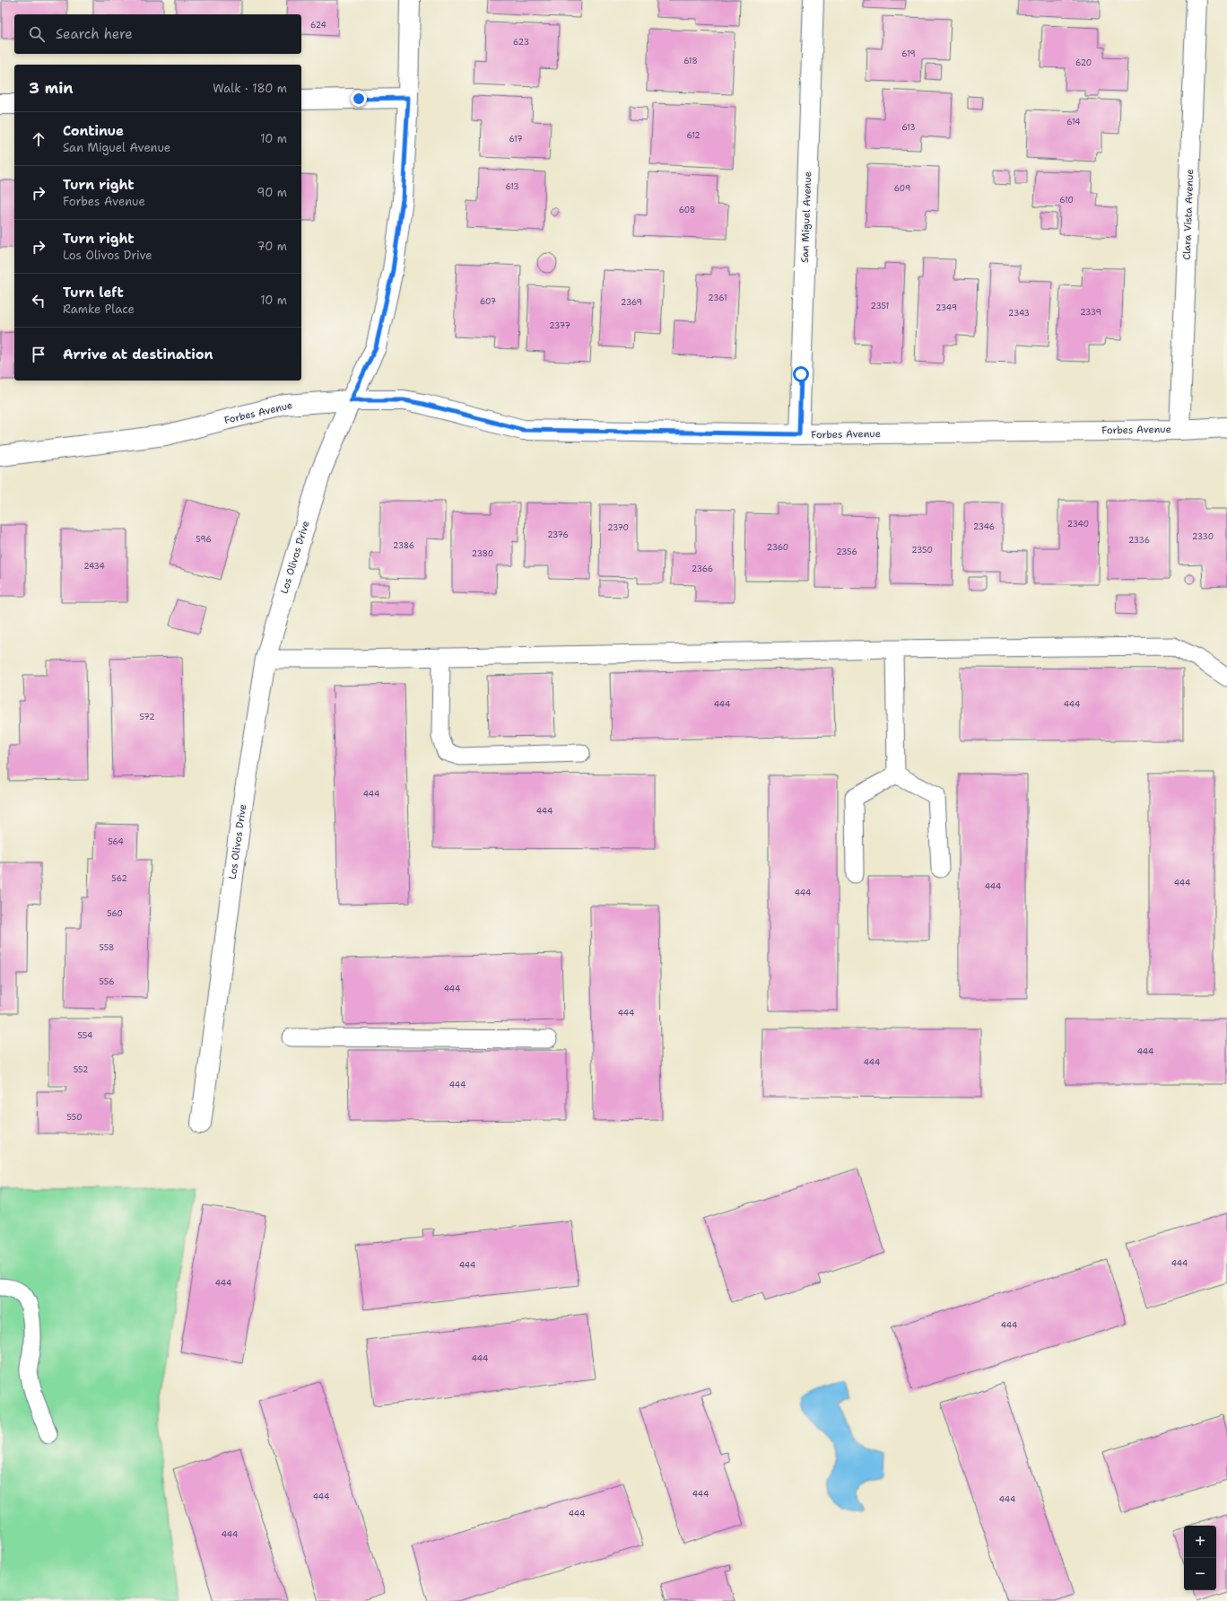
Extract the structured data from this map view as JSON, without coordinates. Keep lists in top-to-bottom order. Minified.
{"streets":{"street":["Clara Vista Avenue","San Miguel Avenue","Forbes Avenue","Los Olivos Drive"]},"crossings":[["Clara Vista Avenue","Forbes Avenue"],["San Miguel Avenue","Forbes Avenue"],["Forbes Avenue","Los Olivos Drive"]],"house_numbers":["624","623","619","618","620","614","613","612","617","613","609","610","608","2361","607","2369","2351","2349","2339","2343","2377","2340","2346","2370","2376","2330","596","2336","2386","2360","2350","2356","2380","2434","2366","444","444","572","444","444","564","562","444","444","444","560","558","556","444","444","554","444","444","552","444","550","444","444","444","444","444","444","444","444","444","444"],"page":{"search":"Search here","heading":["3 min","Walk · 180 m"],"list":[["Continue","San Miguel Avenue","10 m"],["Turn right","Forbes Avenue","90 m"],["Turn right","Los Olivos Drive","70 m"],["Turn left","Ramke Place","10 m"],"Arrive at destination"],"map_buttons":["+","−"]}}
